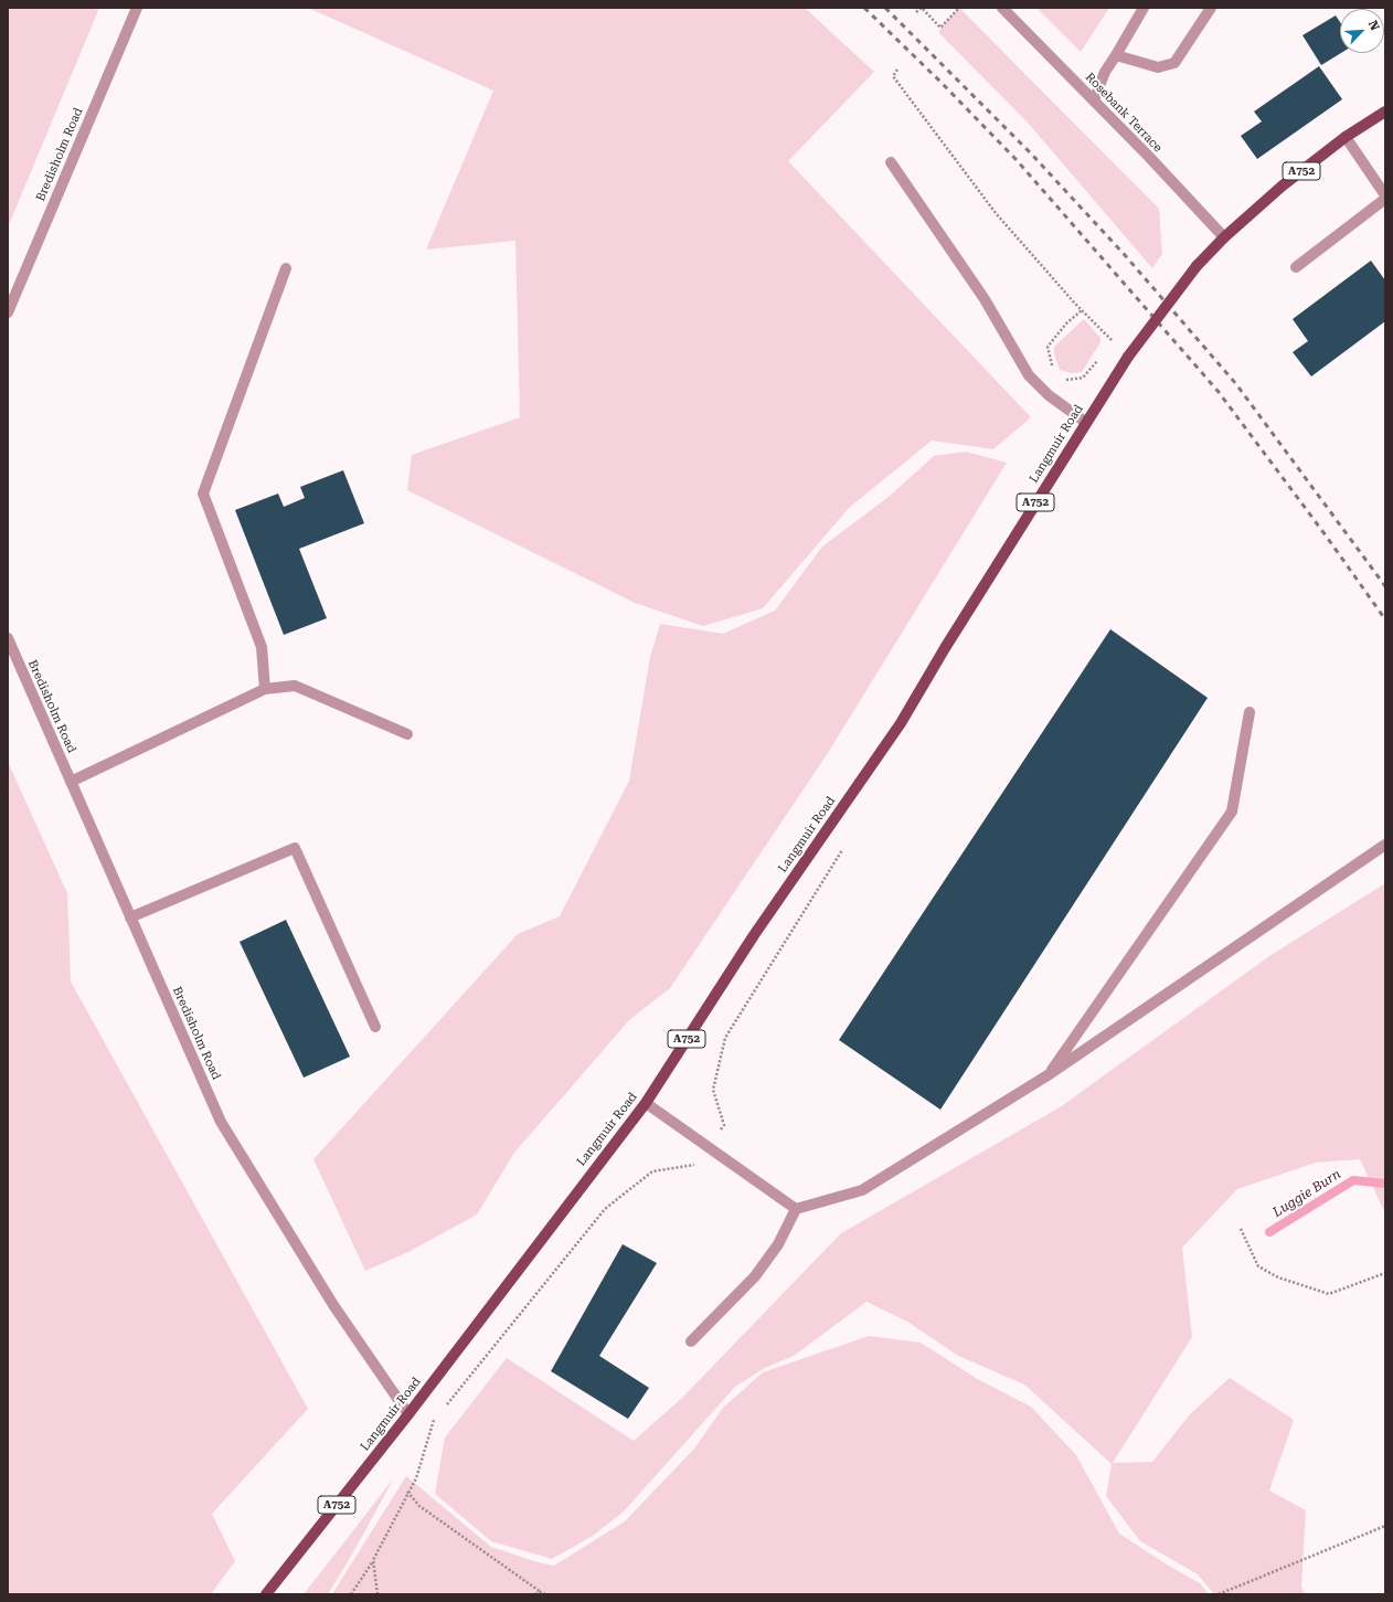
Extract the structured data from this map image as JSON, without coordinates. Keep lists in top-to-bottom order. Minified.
{"streets":{"main road":["A752","Langmuir Road"],"street":["Rosebank Terrace","Bredisholm Road"]},"crossings":[["Rosebank Terrace","Langmuir Road"],["Bredisholm Road","Langmuir Road"]],"water":["Luggie Burn"],"north":"top right"}
